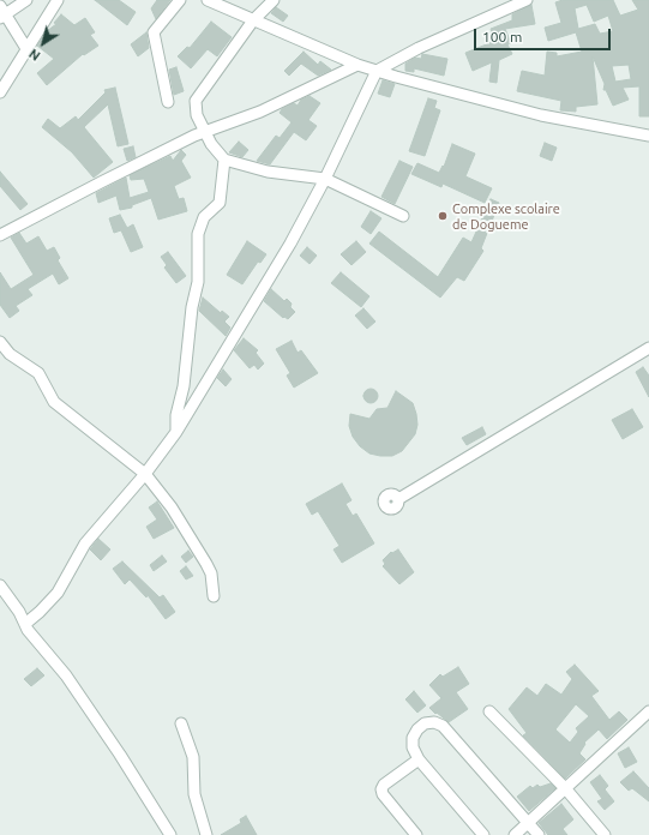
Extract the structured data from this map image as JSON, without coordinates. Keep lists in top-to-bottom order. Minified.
{"places":["Complexe scolaire de Dogueme"],"scale_bar":"100 m","north":"bottom left"}
